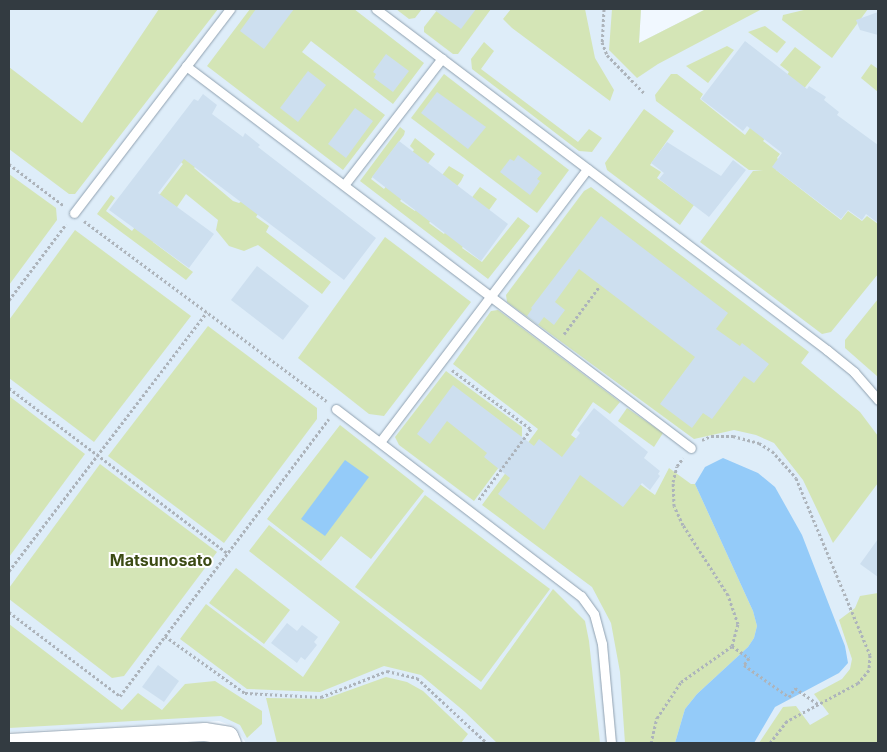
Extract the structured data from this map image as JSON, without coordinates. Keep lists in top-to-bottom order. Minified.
{"districts":["Matsunosato"]}
